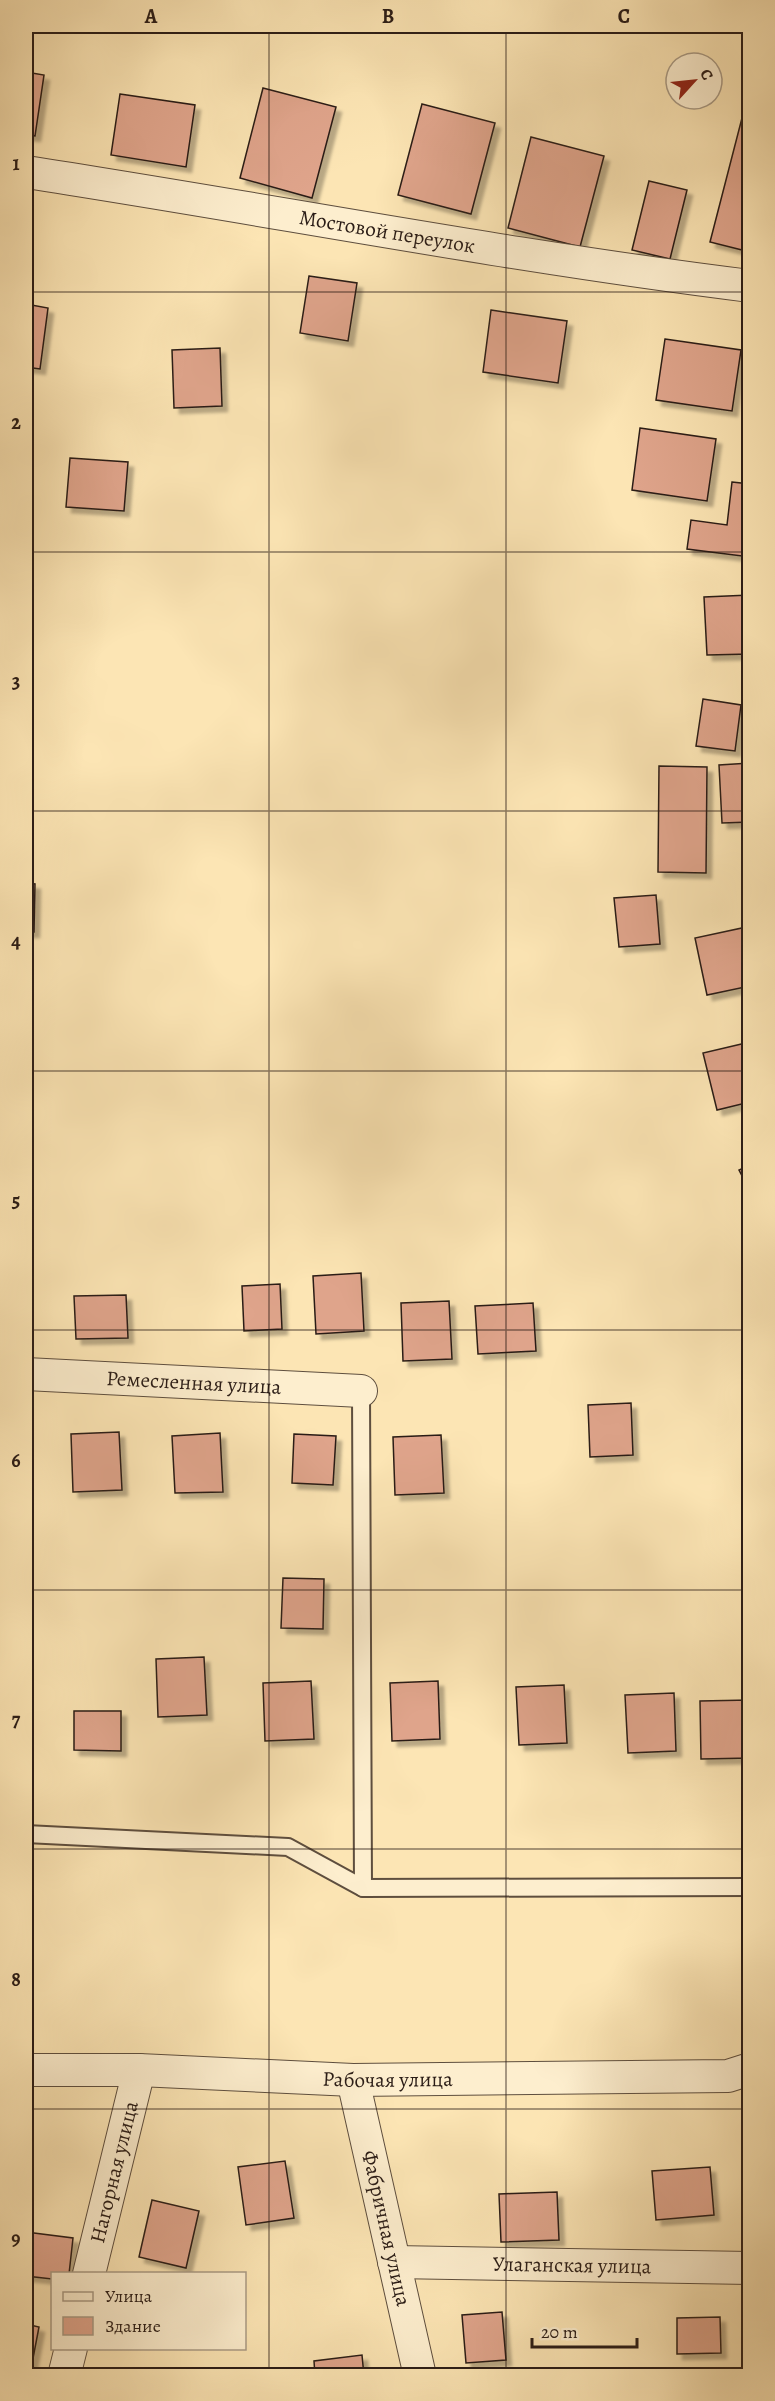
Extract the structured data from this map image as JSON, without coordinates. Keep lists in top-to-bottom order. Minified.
{"streets":{"street":["Мостовой переулок","Ремесленная улица","Рабочая улица","Нагорная улица","Фабричная улица","Улаганская улица"]},"crossings":[["Рабочая улица","Нагорная улица"],["Рабочая улица","Фабричная улица"],["Фабричная улица","Улаганская улица"]],"legend":["Улица","Здание"],"scale_bar":"20 m","north":"top right","grid":{"columns":["A","B","C"],"rows":["1","2","3","4","5","6","7","8","9"]}}
